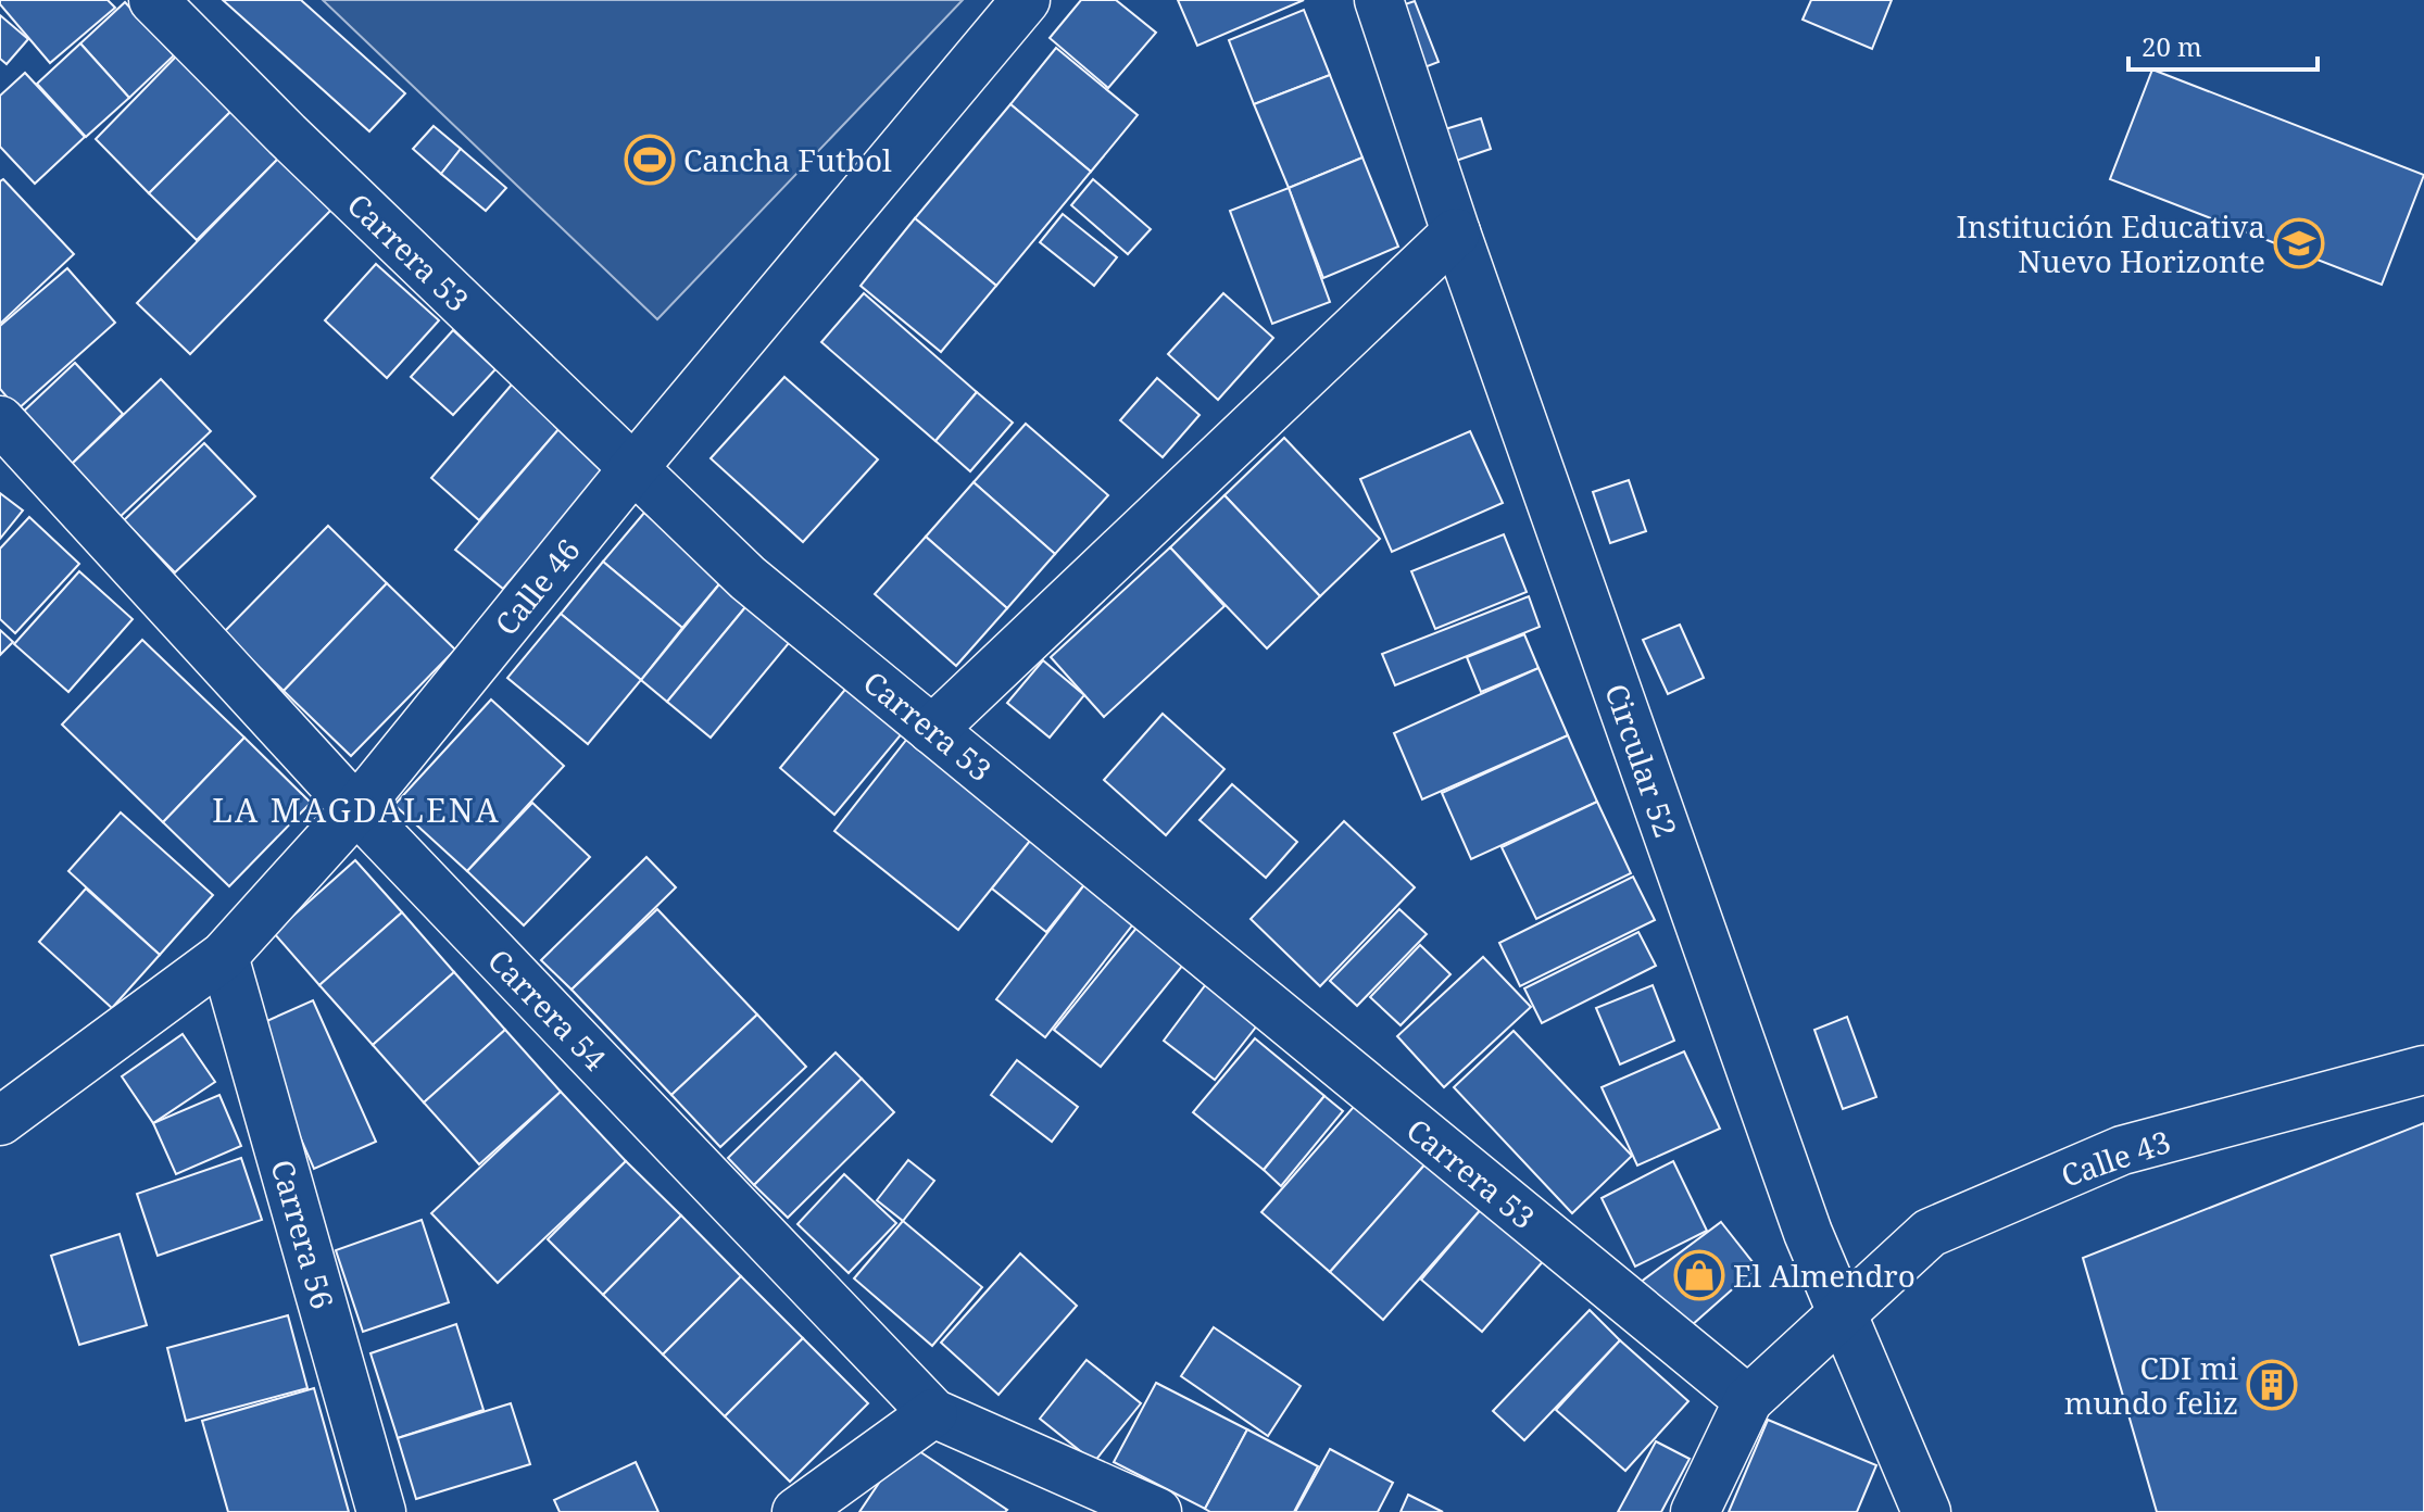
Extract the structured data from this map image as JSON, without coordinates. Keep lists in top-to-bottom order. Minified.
{"streets":{"street":["Carrera 53","Calle 46","Circular 52","Carrera 54","Calle 43","Carrera 56"]},"crossings":[["Carrera 53","Calle 46"],["Carrera 53","Calle 43"],["Calle 46","Carrera 54"],["Calle 46","Carrera 56"],["Circular 52","Calle 43"]],"districts":["LA MAGDALENA"],"places":{"sports":["Cancha Futbol"],"school or university":["Institución Educativa Nuevo Horizonte"],"shop":["El Almendro"],"building":["CDI mi mundo feliz"]},"scale_bar":"20 m"}
